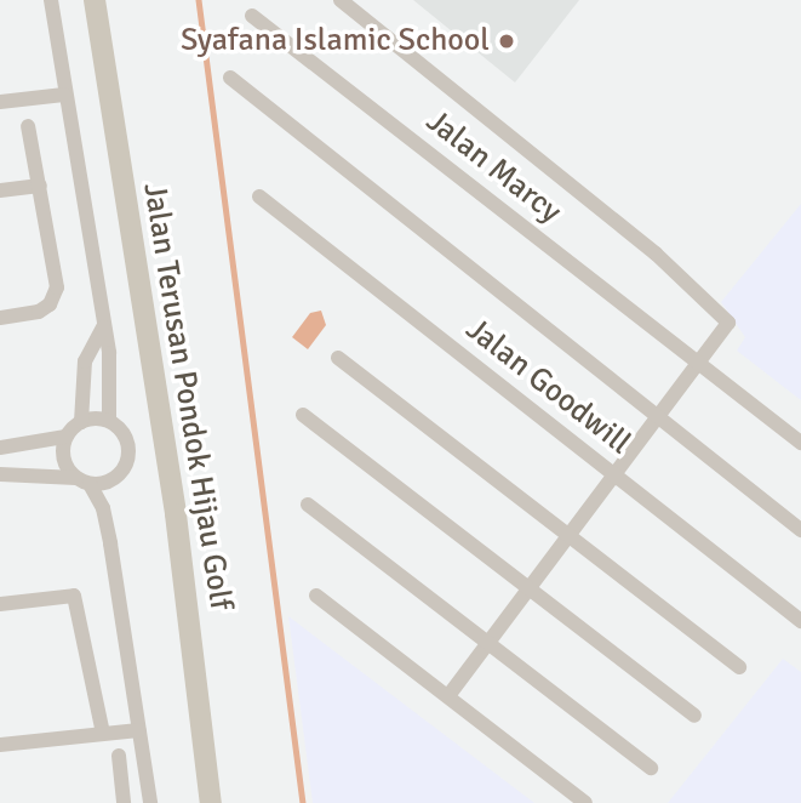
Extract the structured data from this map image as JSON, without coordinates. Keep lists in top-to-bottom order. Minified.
{"streets":{"main road":["Jalan Terusan Pondok Hijau Golf"],"street":["Jalan Marcy","Jalan Goodwill"]},"places":["Syafana Islamic School"]}
